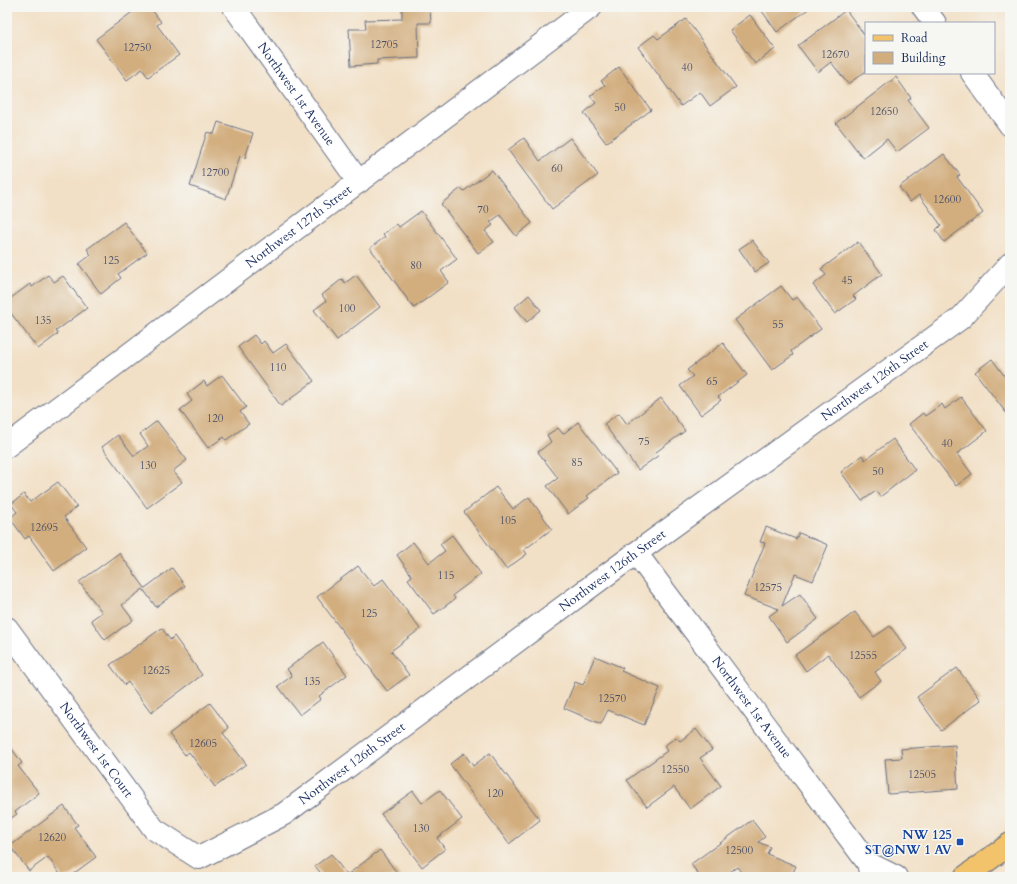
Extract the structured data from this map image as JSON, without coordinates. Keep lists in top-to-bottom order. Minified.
{"streets":{"street":["Northwest 1st Avenue","Northwest 127th Street","Northwest 126th Street","Northwest 1st Court"]},"crossings":[["Northwest 1st Avenue","Northwest 127th Street"],["Northwest 1st Avenue","Northwest 126th Street"],["Northwest 126th Street","Northwest 1st Court"]],"places":{"transit":["NW 125 ST@NW 1 AV"]},"house_numbers":["12705","12750","12670","40","50","12650","60","12700","12600","70","125","80","45","100","135","55","110","65","120","75","40","85","130","50","105","12695","115","12575","125","12555","12625","135","12570","12605","12550","12505","120","130","12620","12500"],"legend":["Road","Building"]}
